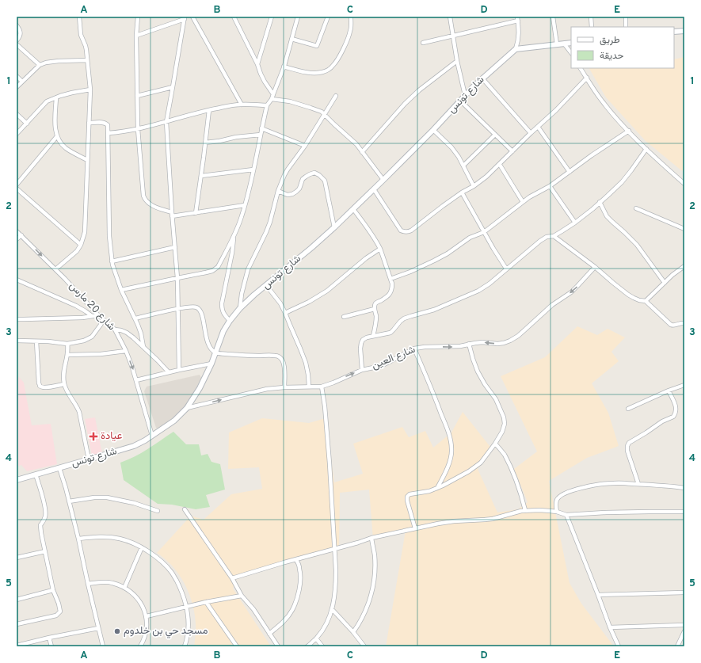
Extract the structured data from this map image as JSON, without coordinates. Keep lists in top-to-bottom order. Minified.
{"streets":{"street":["شارع تونس","شارع 20 مارس","شارع العين"]},"crossings":[["شارع تونس","شارع 20 مارس"],["شارع تونس","شارع العين"]],"places":{"health":["عيادة"],"other":["مسجد حي بن خلدوم"]},"legend":["طريق","حديقة"],"grid":{"columns":["A","B","C","D","E"],"rows":["1","2","3","4","5"]}}
